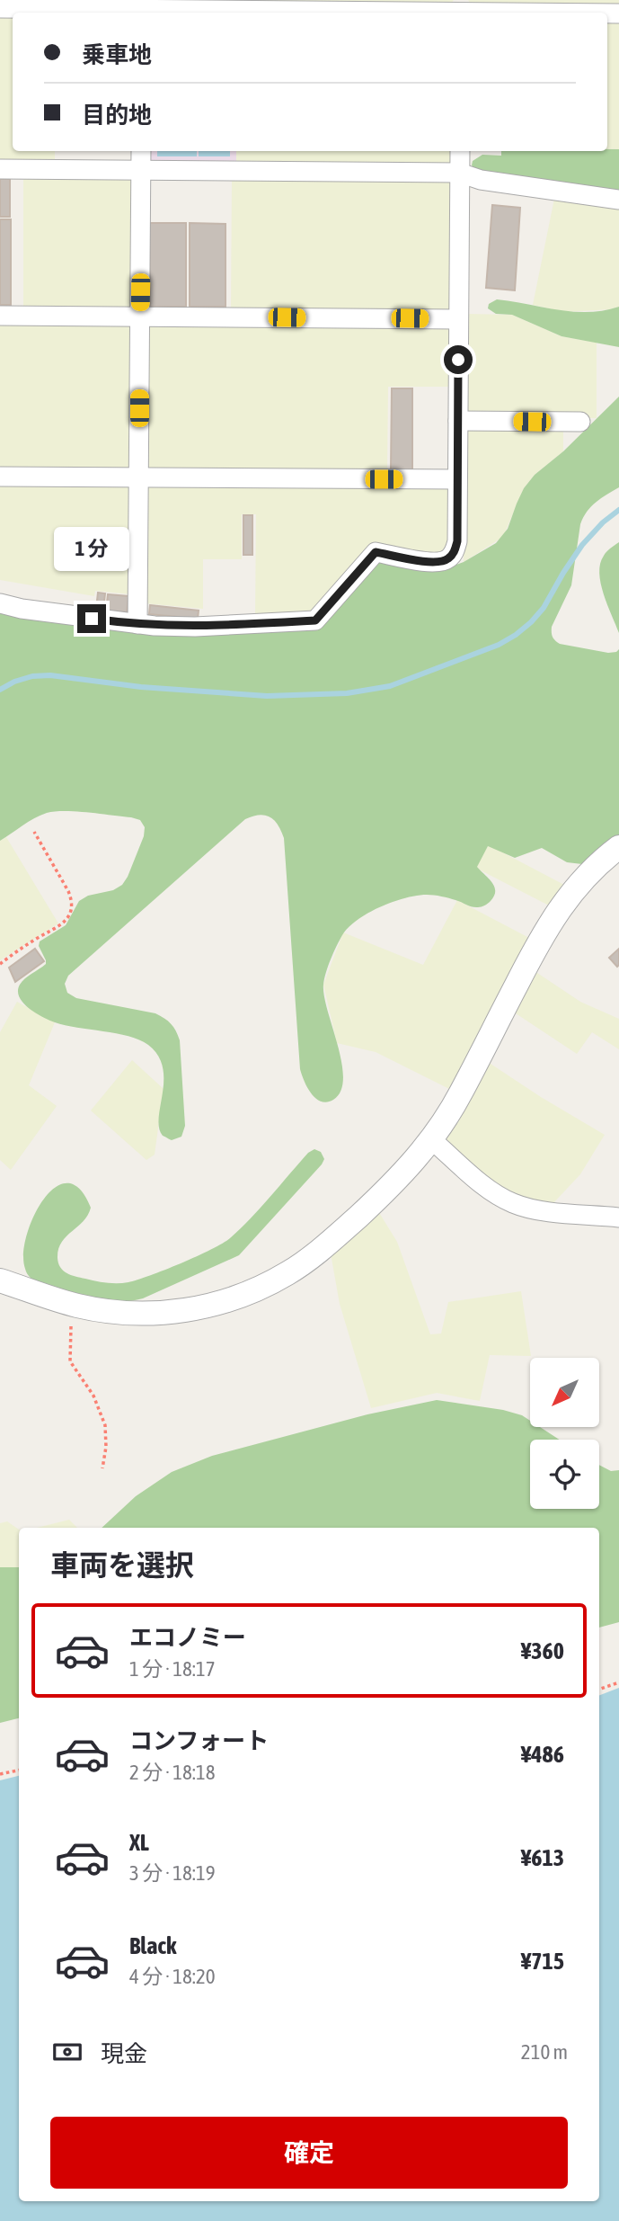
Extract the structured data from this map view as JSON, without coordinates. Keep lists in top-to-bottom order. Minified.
{"north":"bottom left","page":{"banner":["乗車地","目的地"],"bubble":"1 分","heading":"車両を選択","list":[{"name":"エコノミー","note":"1 分 · 18:17","value":"¥360"},{"name":"コンフォート","note":"2 分 · 18:18","value":"¥486"},{"name":"XL","note":"3 分 · 18:19","value":"¥613"},{"name":"Black","note":"4 分 · 18:20","value":"¥715"}],"pay":["現金","210 m"],"buttons":"確定"}}
